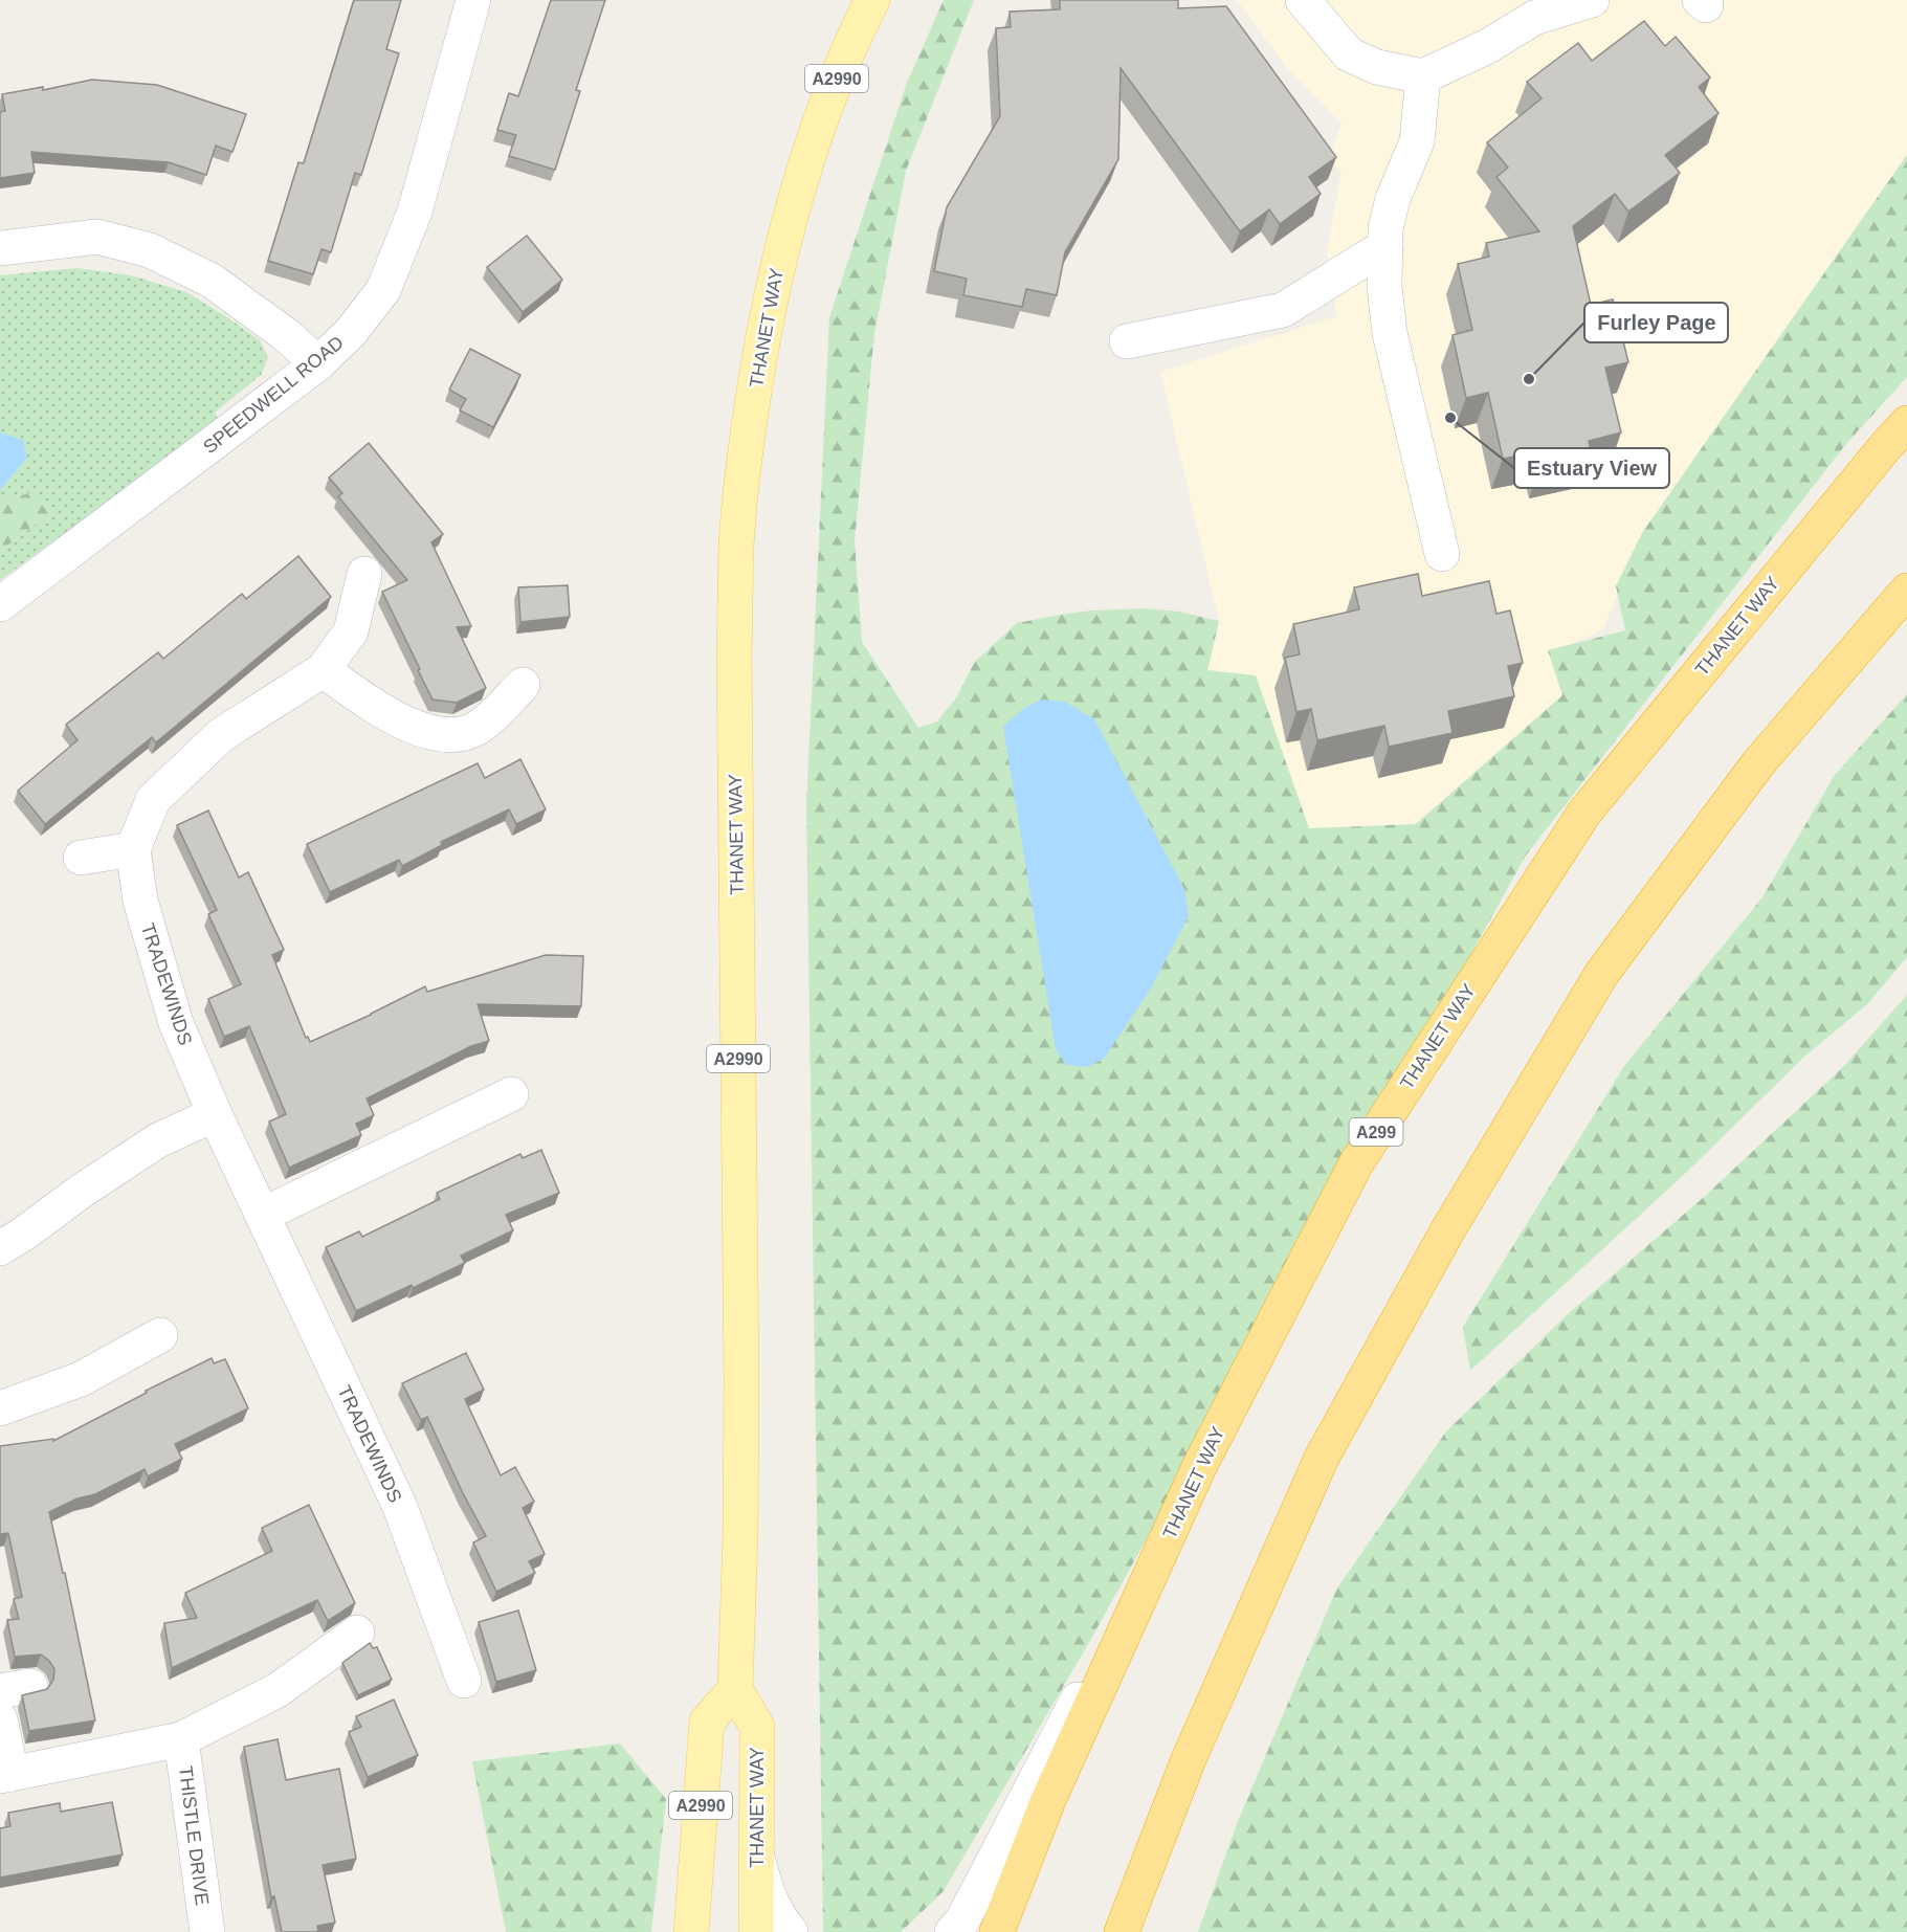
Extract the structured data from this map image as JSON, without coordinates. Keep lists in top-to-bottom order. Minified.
{"streets":{"highway":["THANET WAY","A299"],"main road":["A2990"],"street":["SPEEDWELL ROAD","TRADEWINDS","THISTLE DRIVE"]},"crossings":[["A2990","THANET WAY"]],"places":["Furley Page","Estuary View"]}
